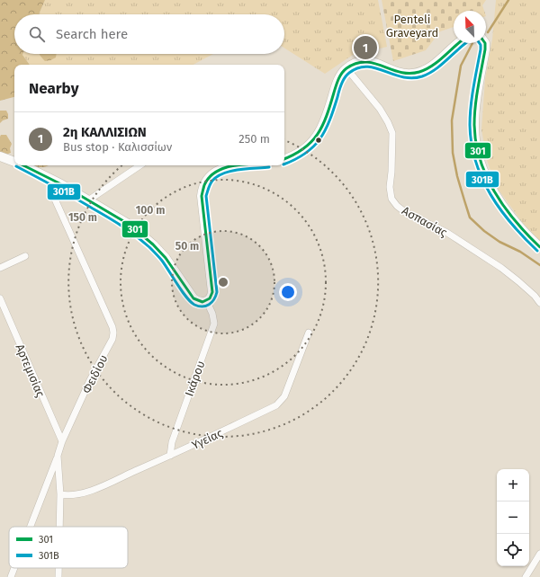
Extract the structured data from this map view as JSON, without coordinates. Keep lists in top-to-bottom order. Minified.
{"streets":{"street":["Ασπασίας","Αρτεμισίας","Φειδίου","Ικάρου","Υγείας"]},"crossings":[["Αρτεμισίας","Φειδίου"],["Φειδίου","Υγείας"],["Ικάρου","Υγείας"]],"parks":["Penteli Graveyard"],"lines":["transit line 301","transit line 301B"],"legend":["301","301B"],"north":"top left","page":{"search":"Search here","pins":"1","heading":"Nearby","list":[{"mark":"1","name":"2η ΚΑΛΛΙΣΙΩΝ","note":"Bus stop · Καλισσίων","value":"250 m"}],"map_buttons":["+","−"]},"rings":["100 m","150 m","50 m"]}
